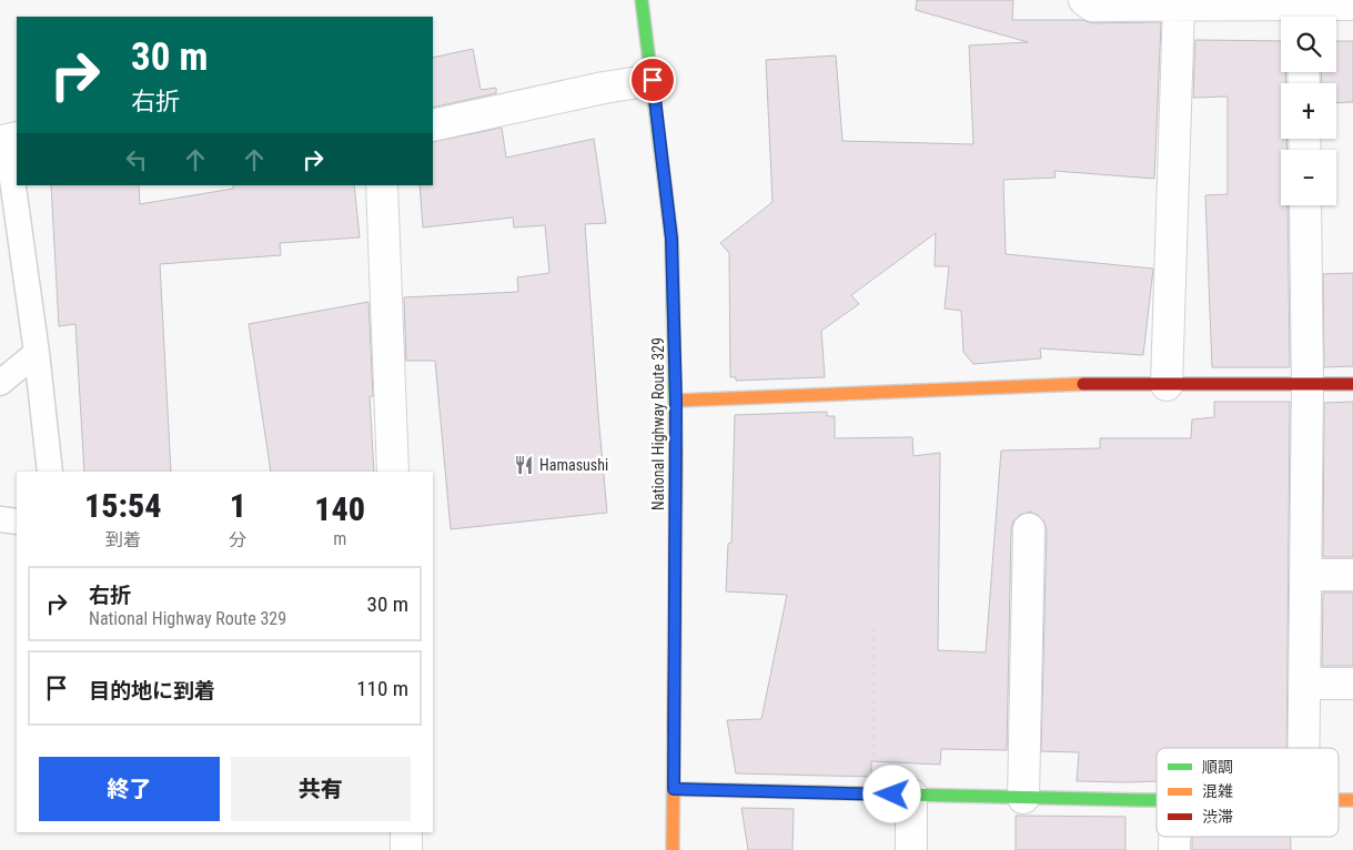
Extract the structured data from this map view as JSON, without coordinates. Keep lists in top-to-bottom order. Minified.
{"streets":{"main road":["National Highway Route 329"]},"places":{"restaurant":["Hamasushi"]},"legend":["順調","混雑","渋滞"],"page":{"map_buttons":["+","−"],"turn":["30 m","右折"],"eta":["15:54","到着","1","分","140","m"],"list":[{"name":"右折","note":"National Highway Route 329","value":"30 m"},{"name":"目的地に到着","value":"110 m"}],"buttons":["終了","共有"]}}
